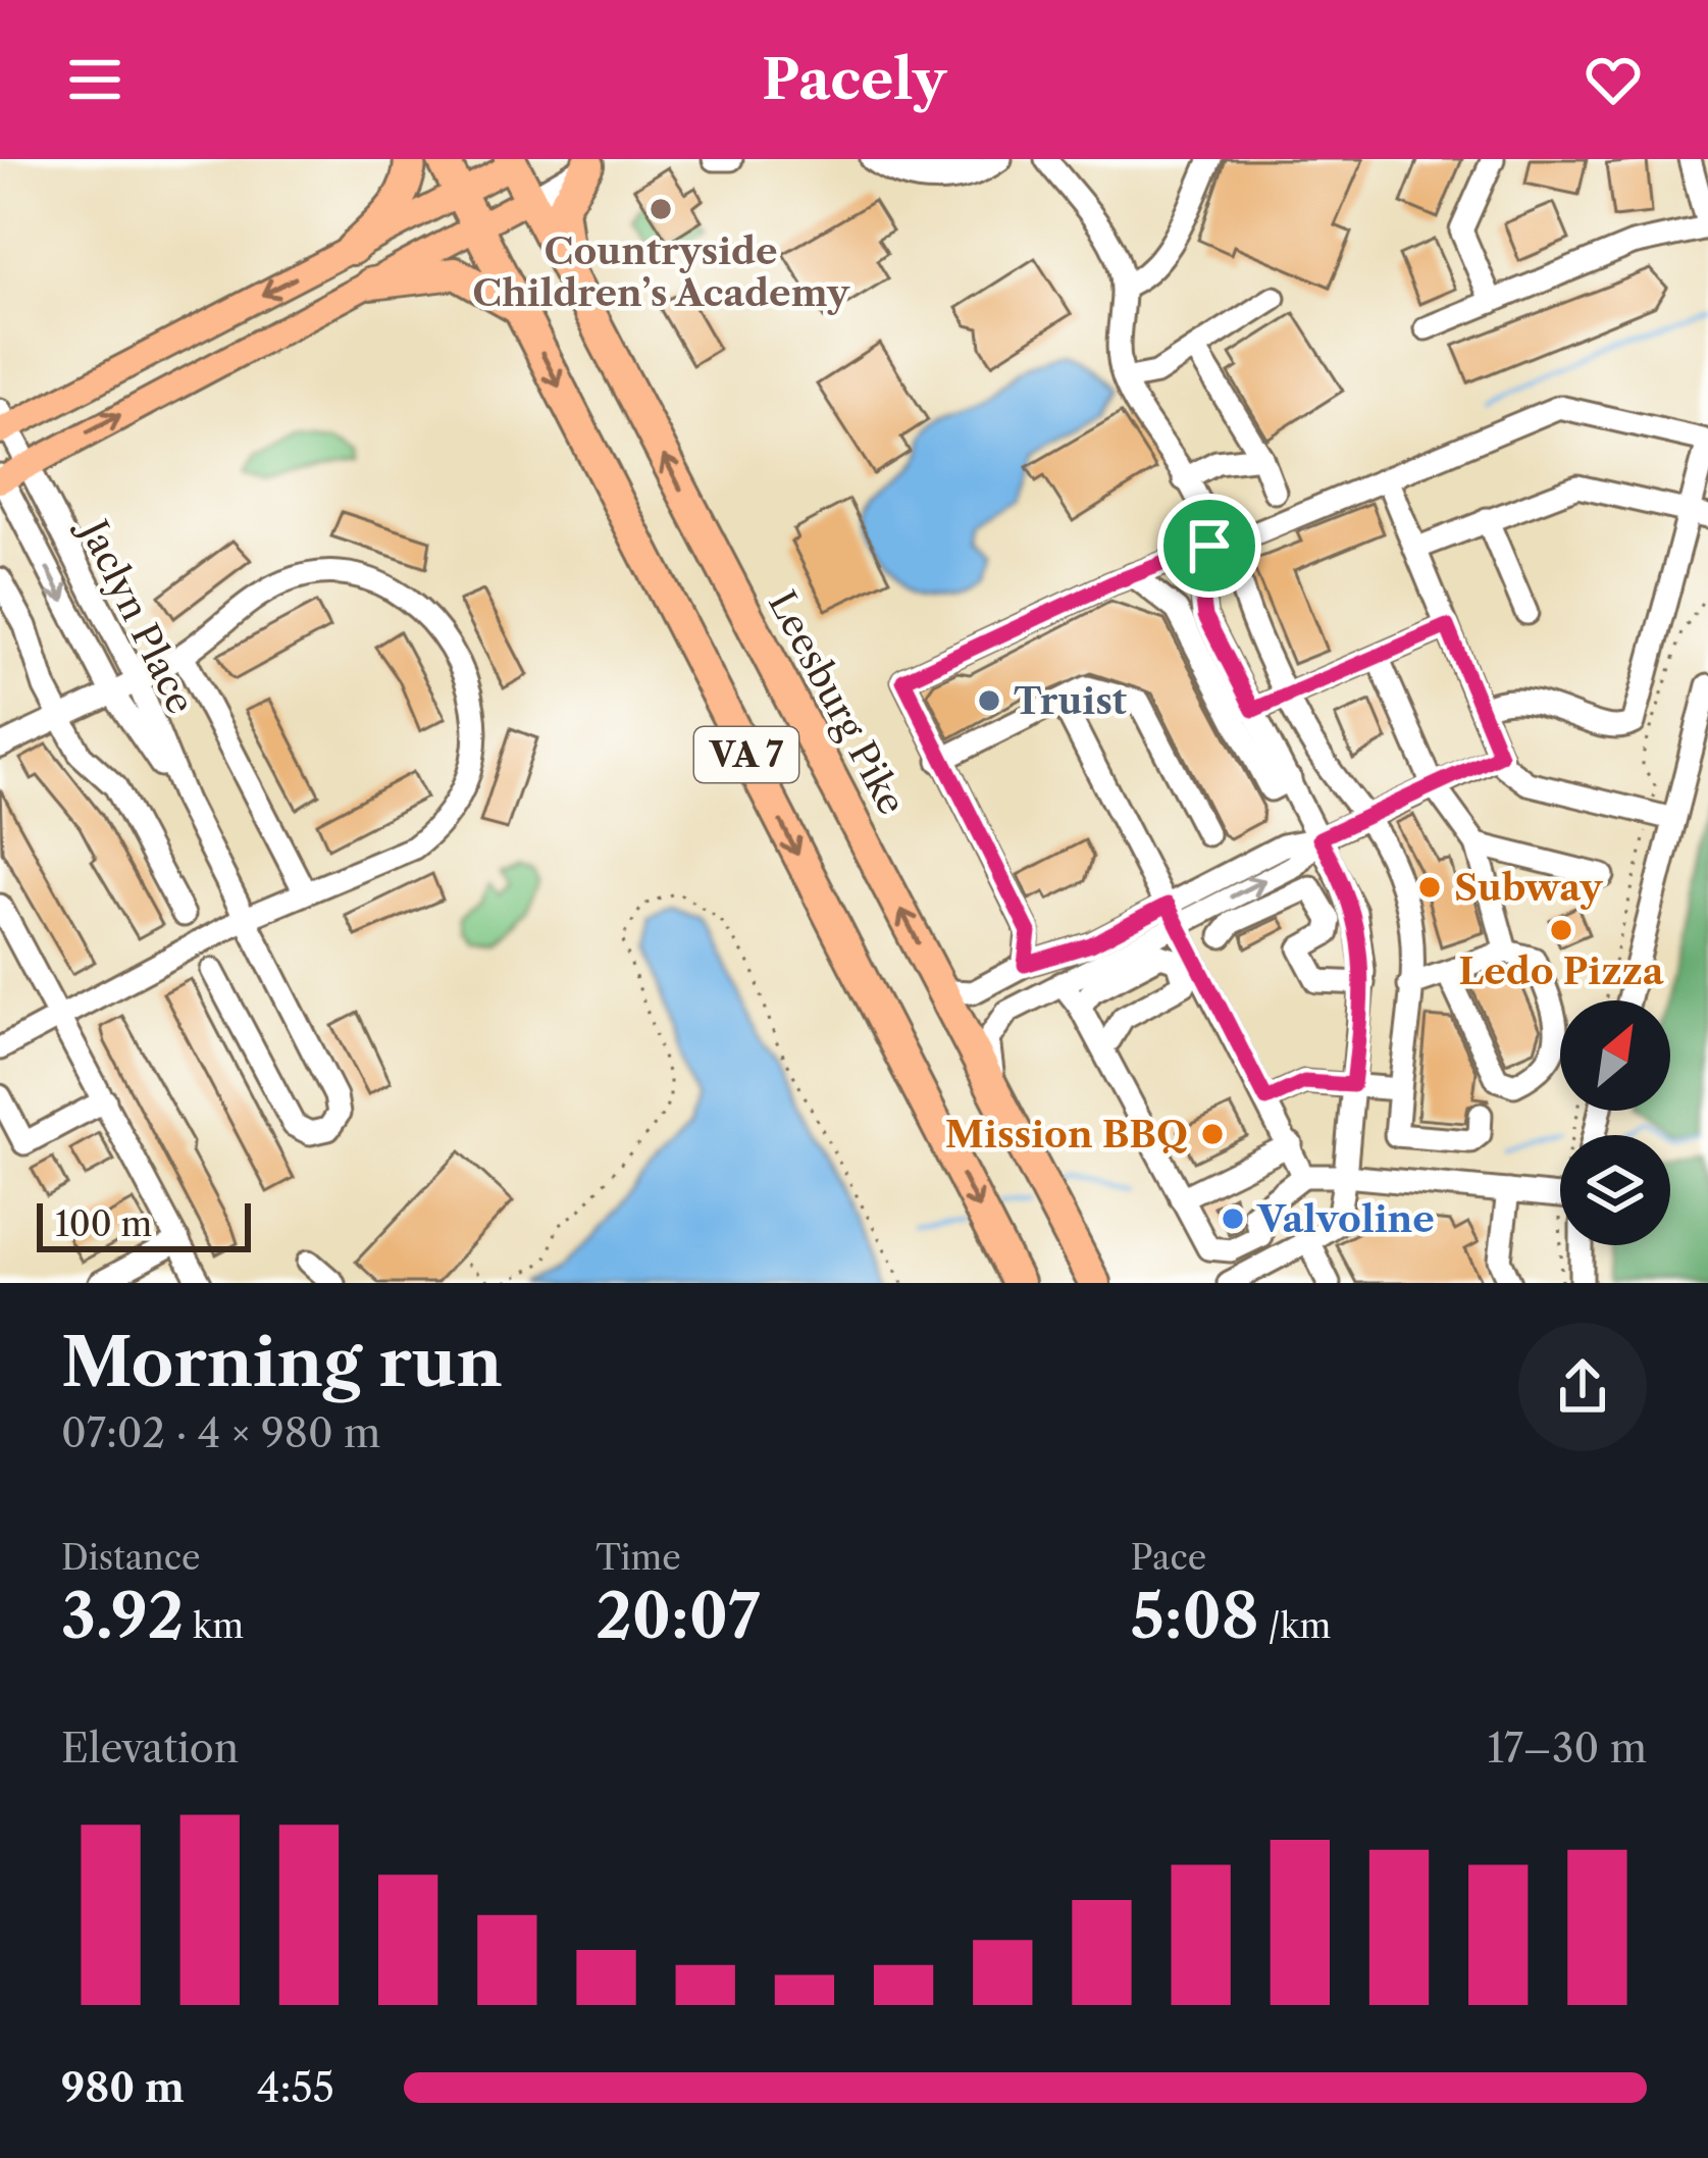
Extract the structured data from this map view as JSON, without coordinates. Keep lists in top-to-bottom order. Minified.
{"streets":{"highway":["Leesburg Pike","VA 7"],"street":["Jaclyn Place"]},"places":["Countryside Children’s Academy","Truist","Subway","Ledo Pizza","Mission BBQ","Valvoline"],"scale_bar":"100 m","north":"top right","page":{"header":"Pacely","scale":"100 m","heading":["Morning run","07:02 · 4 × 980 m"],"stats":[["Distance","3.92 km"],["Time","20:07"],["Pace","5:08 /km"]],"chart":["Elevation","17–30 m"],"list":[{"name":"980 m","note":"4:55"}]}}
